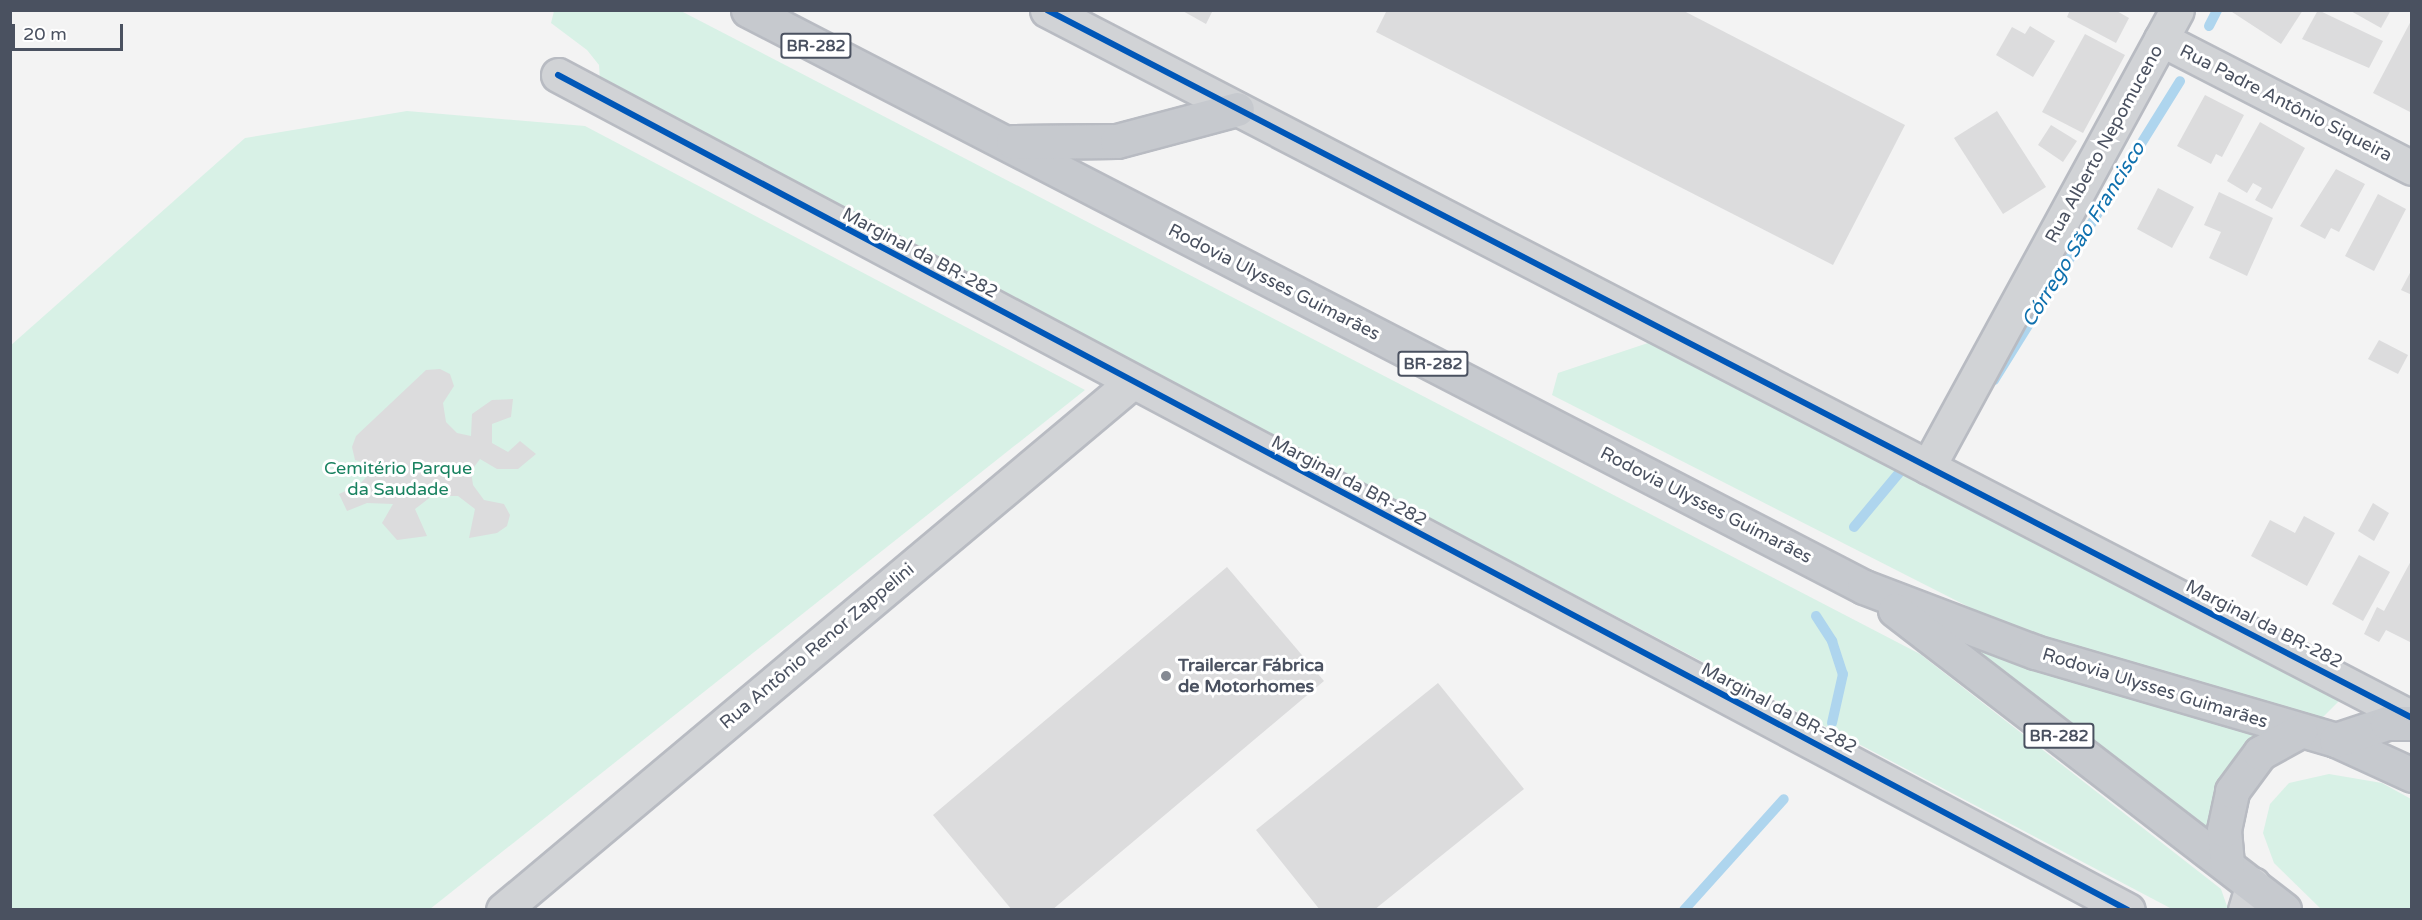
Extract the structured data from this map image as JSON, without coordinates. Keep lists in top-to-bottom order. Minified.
{"streets":{"highway":["BR-282","Rodovia Ulysses Guimarães"],"street":["Rua Padre Antônio Siqueira","Rua Alberto Nepomuceno","Marginal da BR-282","Rua Antônio Renor Zappelini"]},"crossings":[["Rua Padre Antônio Siqueira","Rua Alberto Nepomuceno"],["Rua Alberto Nepomuceno","Marginal da BR-282"],["Marginal da BR-282","Rua Antônio Renor Zappelini"]],"water":["Córrego São Francisco"],"parks":["Cemitério Parque da Saudade"],"places":["Trailercar Fábrica de Motorhomes"],"scale_bar":"20 m"}
